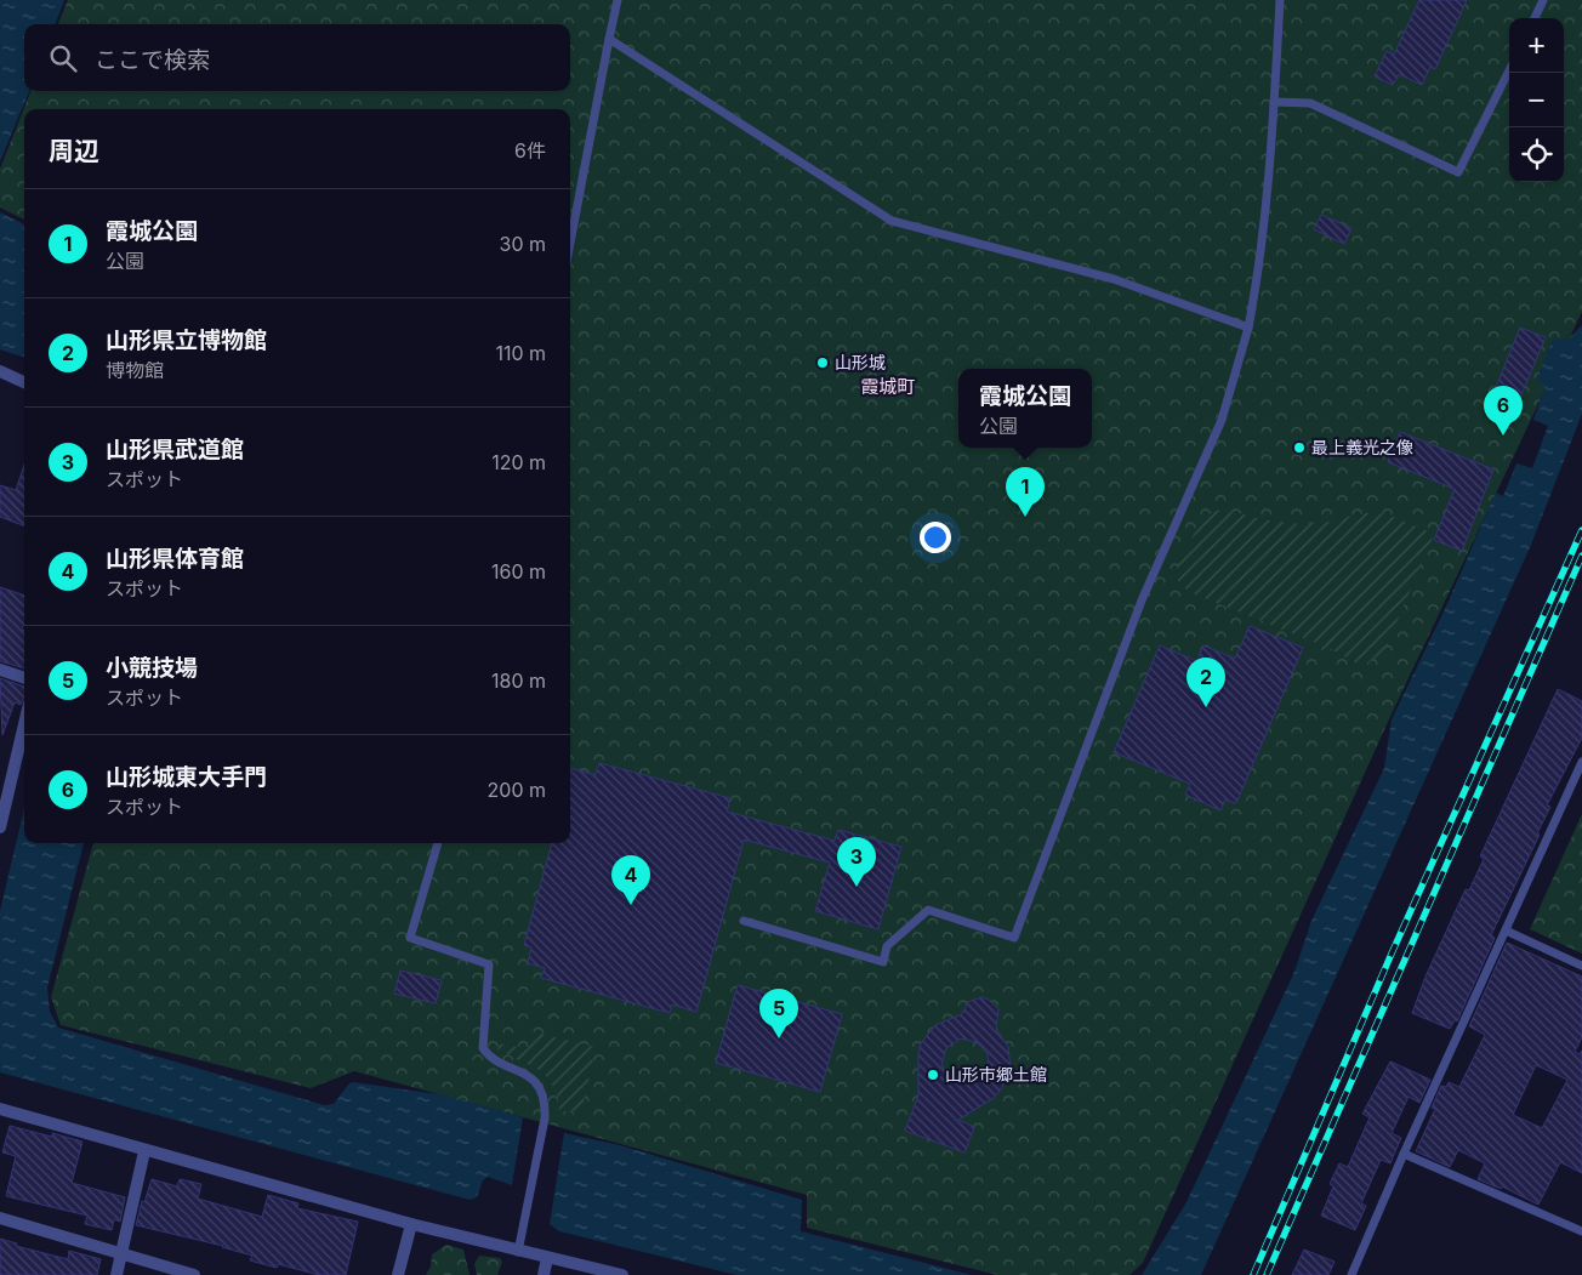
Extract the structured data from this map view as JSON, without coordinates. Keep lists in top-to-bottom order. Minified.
{"districts":["霞城町"],"places":["山形城","最上義光之像","山形市郷土館"],"page":{"map_buttons":["+","−"],"search":"ここで検索","heading":["周辺","6件"],"list":[{"mark":"1","name":"霞城公園","note":"公園","value":"30 m"},{"mark":"2","name":"山形県立博物館","note":"博物館","value":"110 m"},{"mark":"3","name":"山形県武道館","note":"スポット","value":"120 m"},{"mark":"4","name":"山形県体育館","note":"スポット","value":"160 m"},{"mark":"5","name":"小競技場","note":"スポット","value":"180 m"},{"mark":"6","name":"山形城東大手門","note":"スポット","value":"200 m"}],"popup":["霞城公園","公園"],"pins":["6","1","2","3","4","5"]}}
